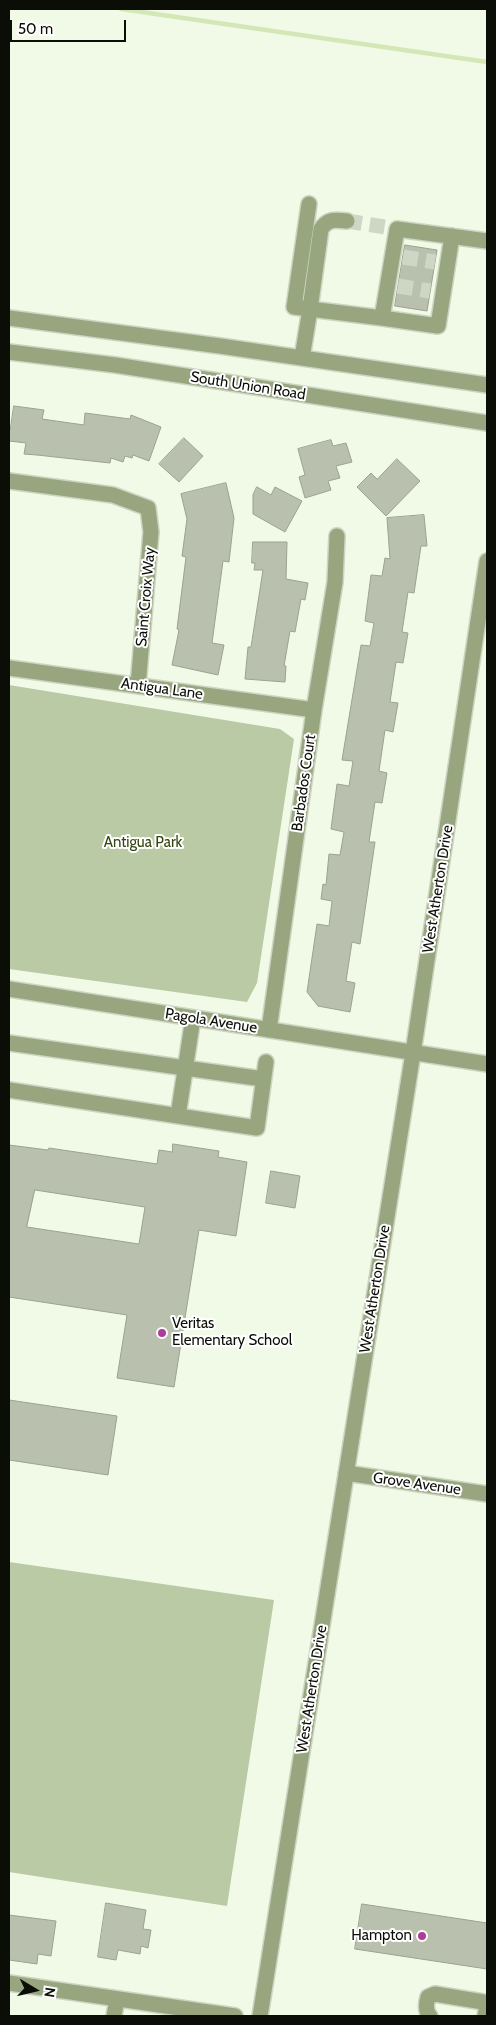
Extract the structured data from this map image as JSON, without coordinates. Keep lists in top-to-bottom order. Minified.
{"streets":{"street":["South Union Road","Saint Croix Way","Antigua Lane","Barbados Court","West Atherton Drive","Pagola Avenue","Grove Avenue"]},"crossings":[["Saint Croix Way","Antigua Lane"],["Antigua Lane","Barbados Court"],["Barbados Court","Pagola Avenue"],["West Atherton Drive","Pagola Avenue"],["West Atherton Drive","Grove Avenue"]],"parks":["Antigua Park"],"places":["Veritas Elementary School","Hampton"],"scale_bar":"50 m","north":"right"}
